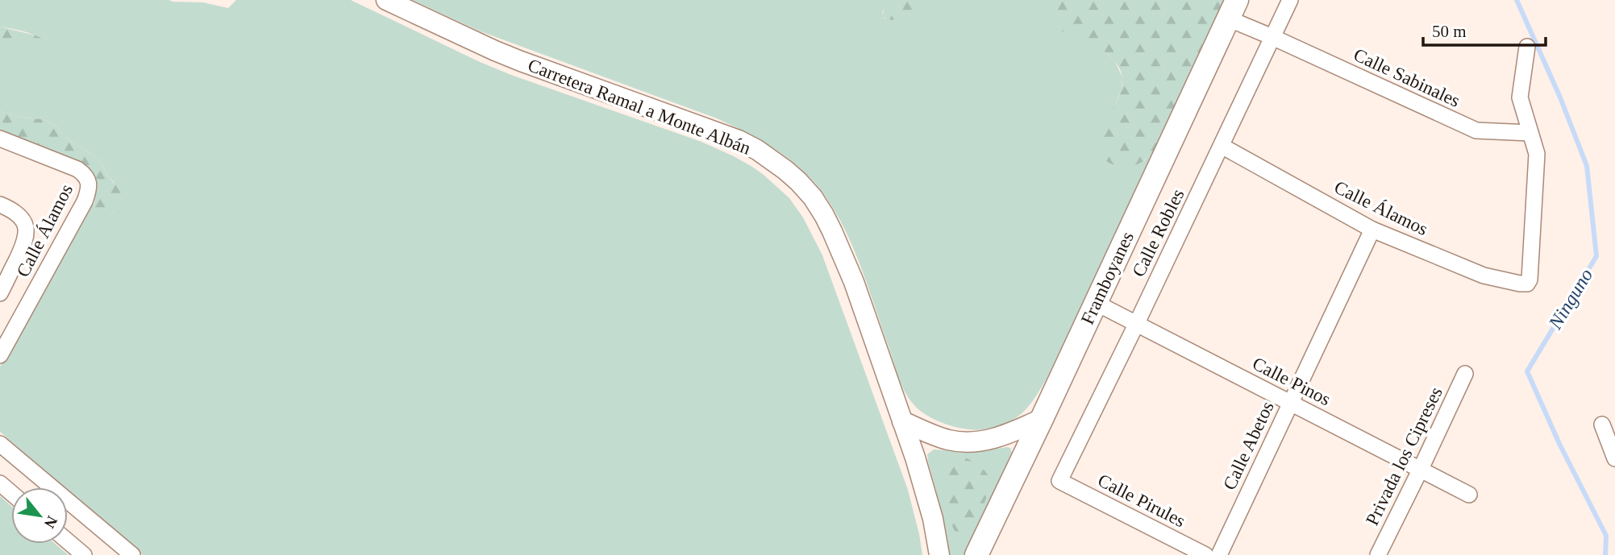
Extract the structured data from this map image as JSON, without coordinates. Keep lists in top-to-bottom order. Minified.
{"streets":{"main road":["Framboyanes"],"street":["Calle Sabinales","Carretera Ramal a Monte Albán","Calle Álamos","Calle Robles","Calle Pinos","Calle Abetos","Privada los Cipreses","Calle Pirules"]},"crossings":[["Calle Sabinales","Calle Álamos"],["Calle Sabinales","Calle Robles"],["Calle Sabinales","Framboyanes"],["Calle Álamos","Calle Robles"],["Calle Álamos","Calle Abetos"],["Calle Robles","Calle Pinos"],["Calle Robles","Calle Pirules"],["Framboyanes","Calle Pinos"],["Calle Pinos","Calle Abetos"],["Calle Pinos","Privada los Cipreses"]],"water":["Ninguno"],"scale_bar":"50 m","north":"bottom right"}
